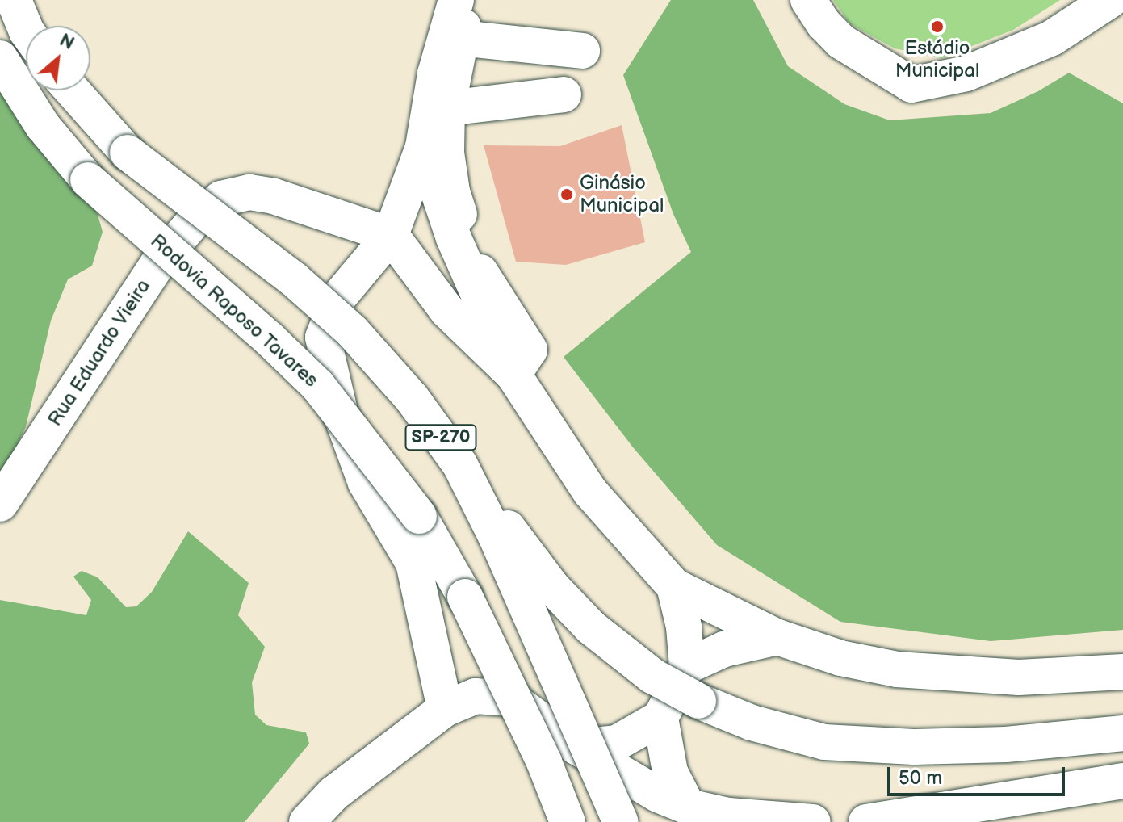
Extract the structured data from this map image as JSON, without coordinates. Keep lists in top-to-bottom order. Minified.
{"streets":{"main road":["Rodovia Raposo Tavares","Rua Eduardo Vieira","SP-270"]},"places":["Estádio Municipal","Ginásio Municipal"],"scale_bar":"50 m","north":"top right"}
